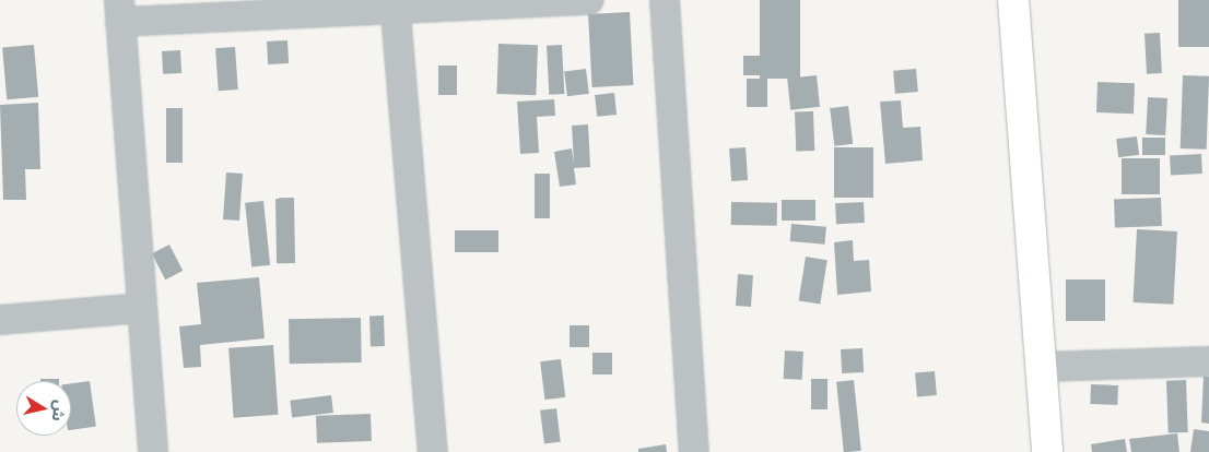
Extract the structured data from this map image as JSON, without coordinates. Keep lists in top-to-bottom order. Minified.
{"north":"right"}
